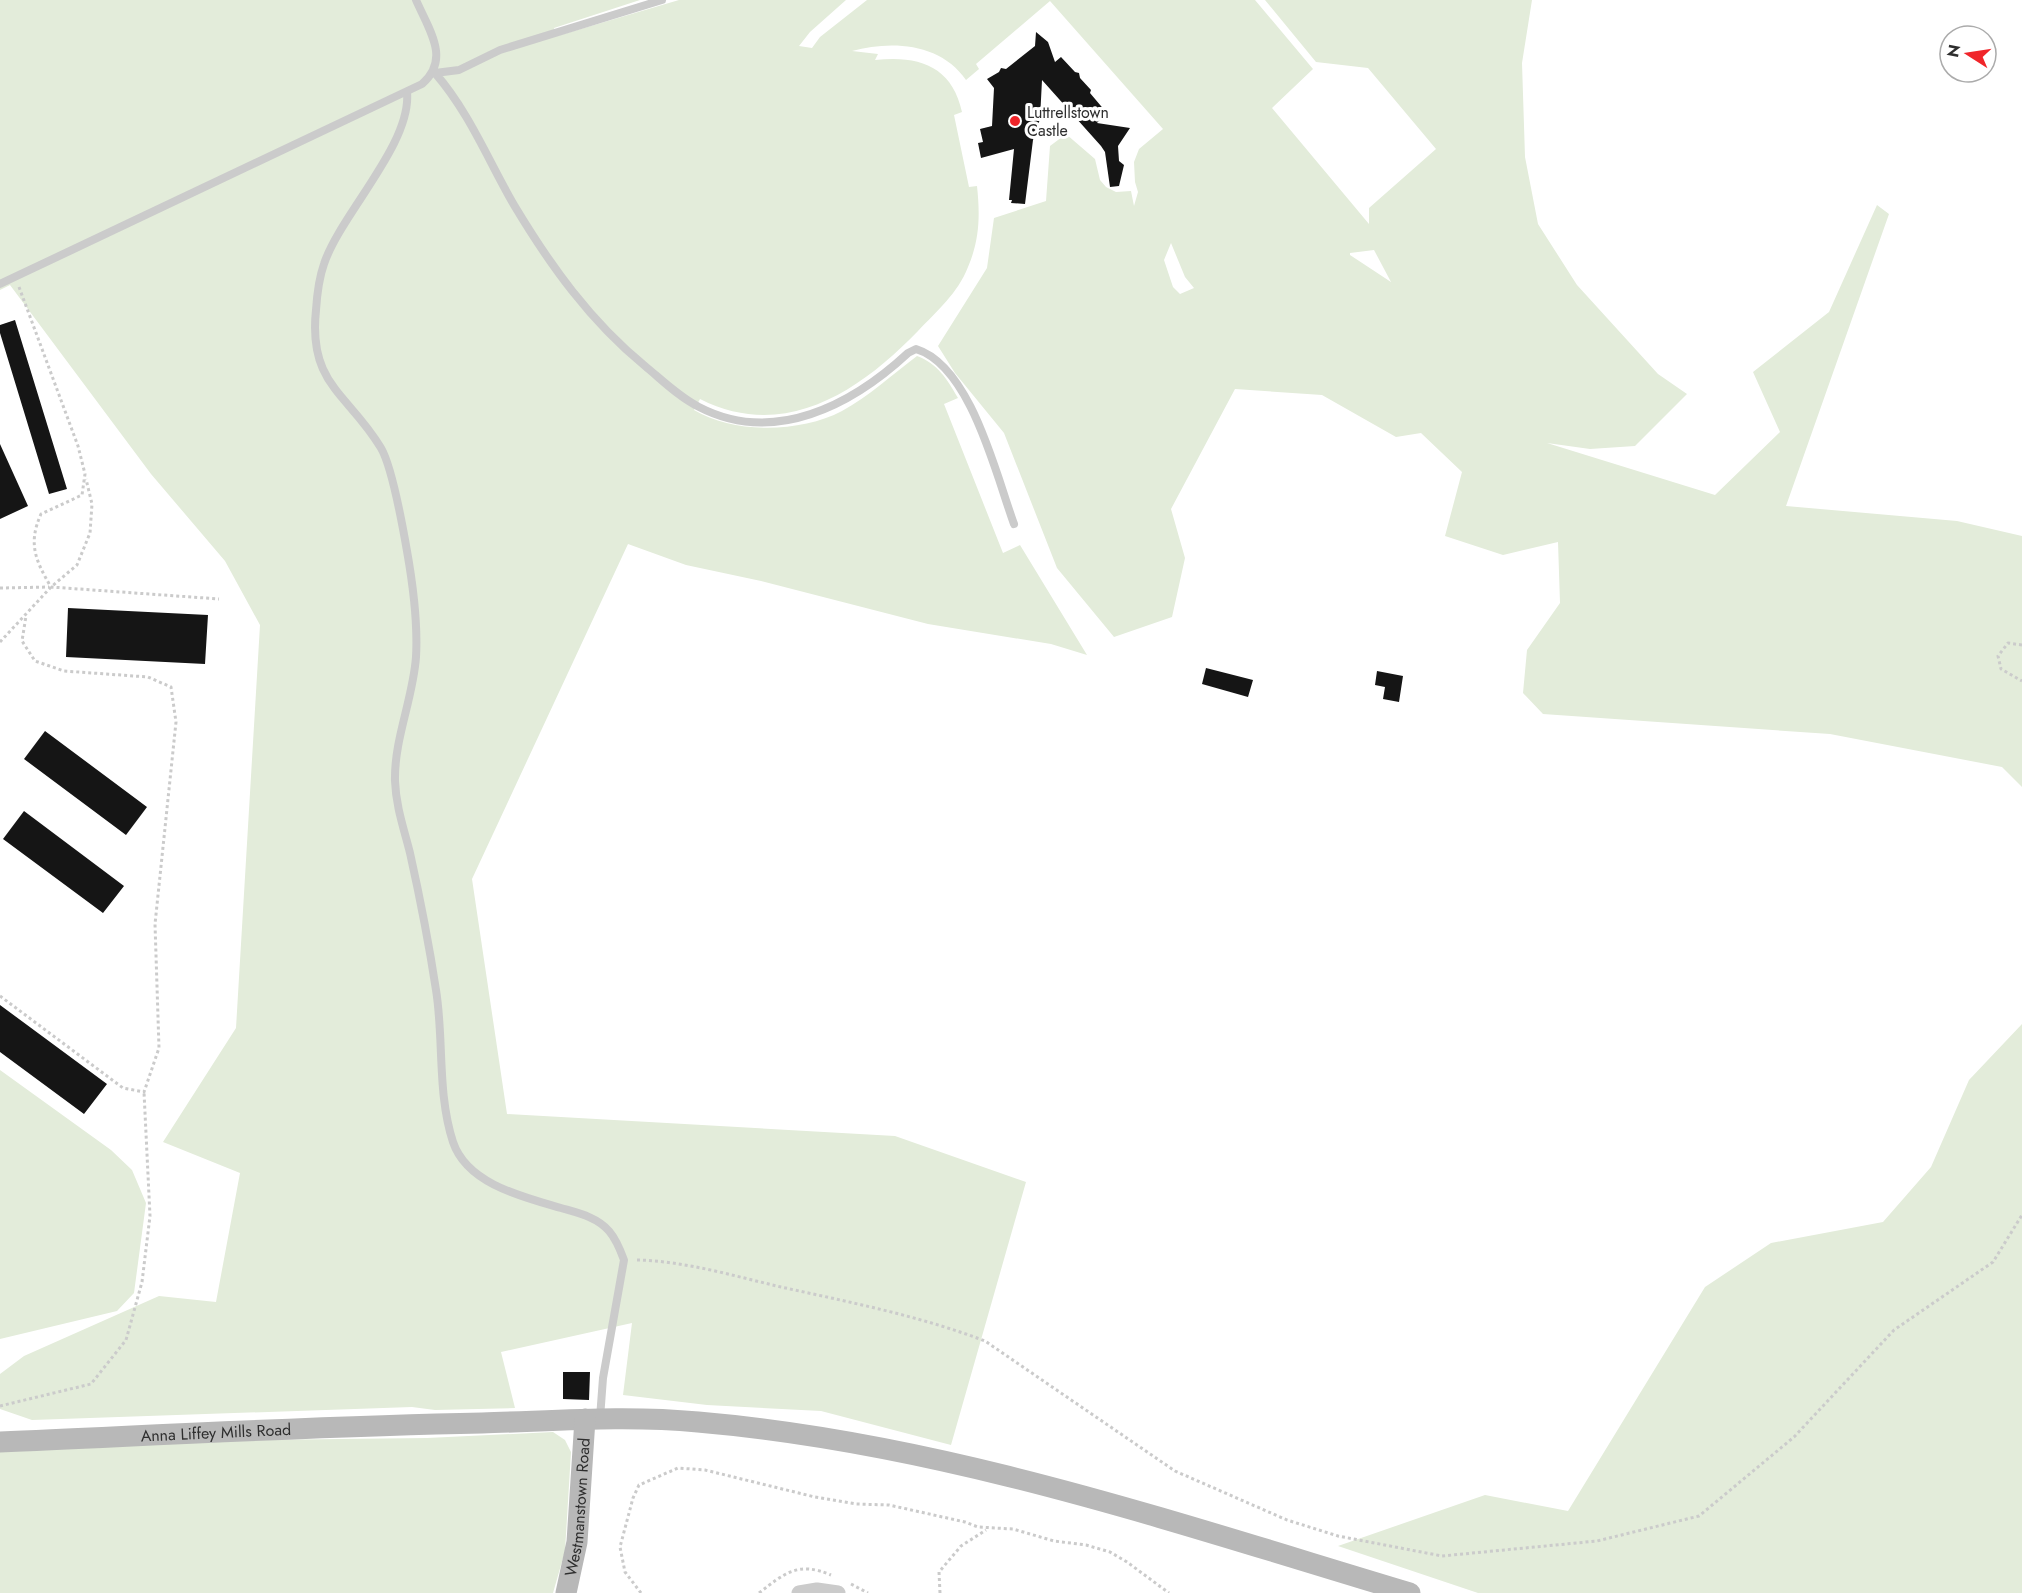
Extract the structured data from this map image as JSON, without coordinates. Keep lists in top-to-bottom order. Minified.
{"streets":{"main road":["Anna Liffey Mills Road","Westmanstown Road"]},"crossings":[["Anna Liffey Mills Road","Westmanstown Road"]],"places":["Luttrellstown Castle"],"north":"left"}
